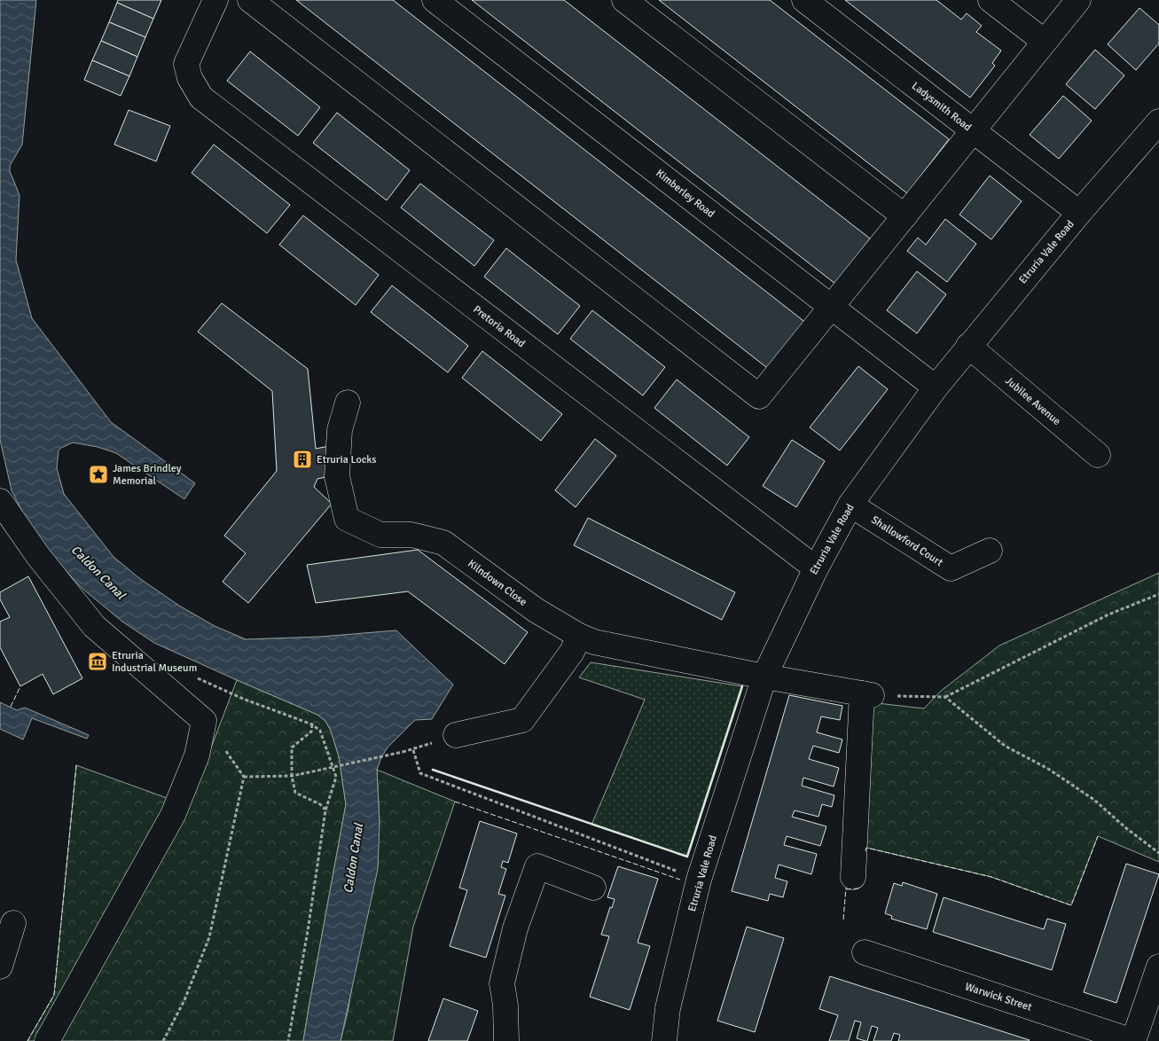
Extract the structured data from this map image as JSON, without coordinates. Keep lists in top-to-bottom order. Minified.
{"streets":{"street":["Ladysmith Road","Kimberley Road","Etruria Vale Road","Pretoria Road","Jubilee Avenue","Shallowford Court","Kilndown Close","Warwick Street"]},"crossings":[["Ladysmith Road","Etruria Vale Road"],["Kimberley Road","Etruria Vale Road"],["Etruria Vale Road","Pretoria Road"],["Etruria Vale Road","Jubilee Avenue"],["Etruria Vale Road","Shallowford Court"],["Etruria Vale Road","Kilndown Close"]],"water":["Caldon Canal"],"places":{"building":["Etruria Locks"],"place":["James Brindley Memorial"],"museum":["Etruria Industrial Museum"]}}
